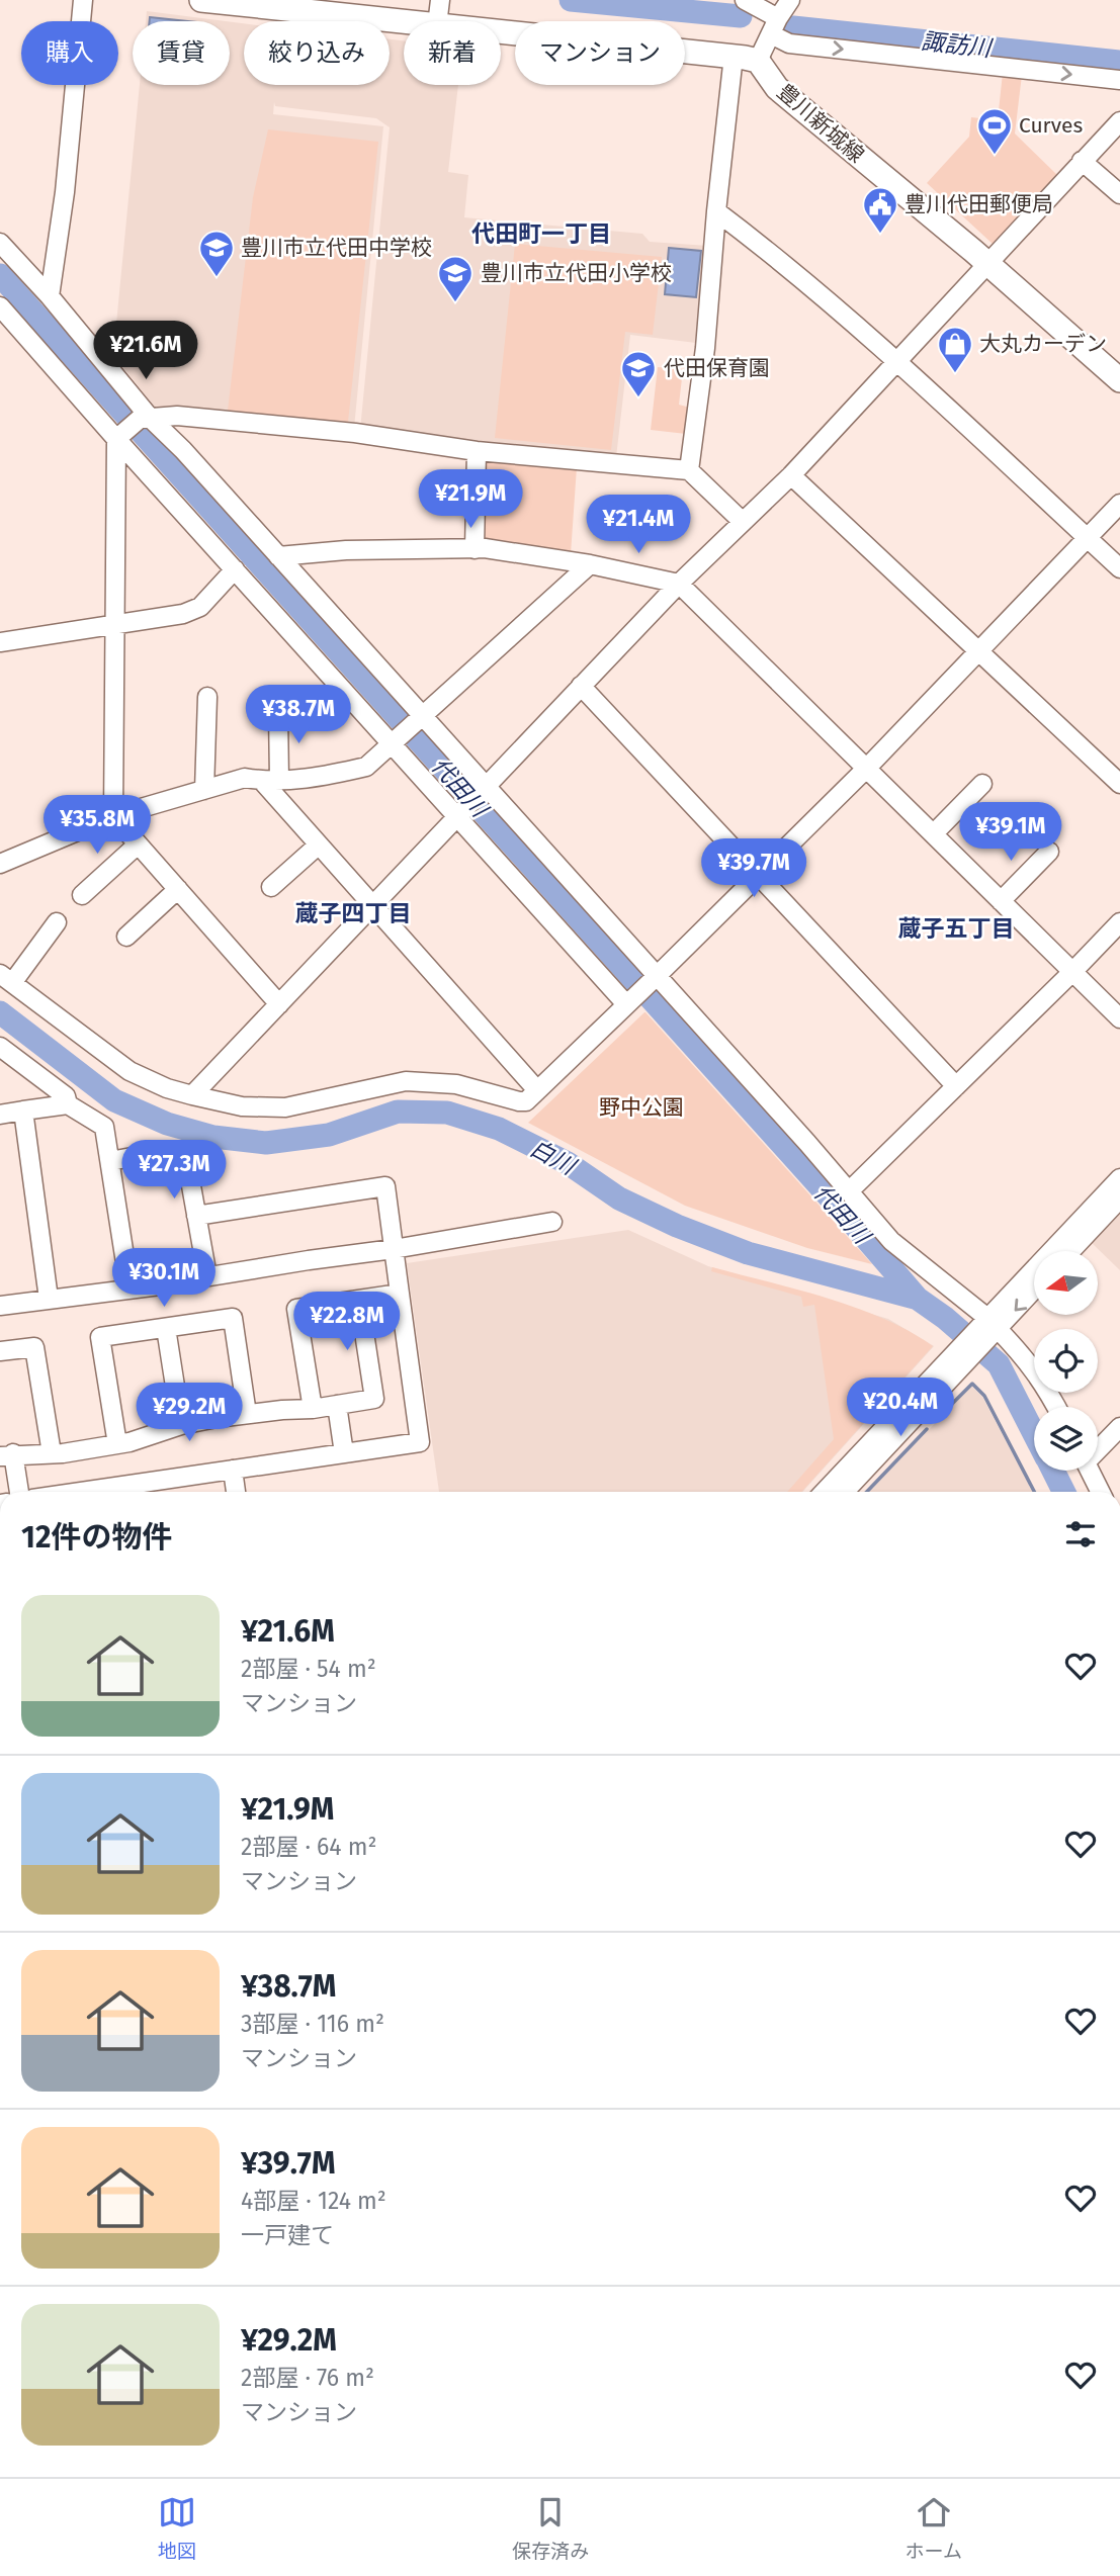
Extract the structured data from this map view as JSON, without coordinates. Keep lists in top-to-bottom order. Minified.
{"streets":{"main road":["豊川新城線"]},"districts":["代田町一丁目","蔵子四丁目","蔵子五丁目"],"water":["諏訪川","代田川","白川"],"parks":["野中公園"],"places":{"sports":["Curves"],"public building":["豊川代田郵便局"],"school or university":["豊川市立代田中学校","豊川市立代田小学校","代田保育園"],"shop":["大丸カーデン"]},"north":"left","page":{"chip":["購入","賃貸","絞り込み","新着","マンション"],"price":["¥21.6M","¥21.9M","¥21.4M","¥38.7M","¥35.8M","¥39.1M","¥39.7M","¥27.3M","¥30.1M","¥22.8M","¥20.4M","¥29.2M"],"heading":"12件の物件","list":[{"name":"¥21.6M","note":"2部屋 · 54 m² · マンション"},{"name":"¥21.9M","note":"2部屋 · 64 m² · マンション"},{"name":"¥38.7M","note":"3部屋 · 116 m² · マンション"},{"name":"¥39.7M","note":"4部屋 · 124 m² · 一戸建て"},{"name":"¥29.2M","note":"2部屋 · 76 m² · マンション"}],"tabs":["地図","保存済み","ホーム"]}}
